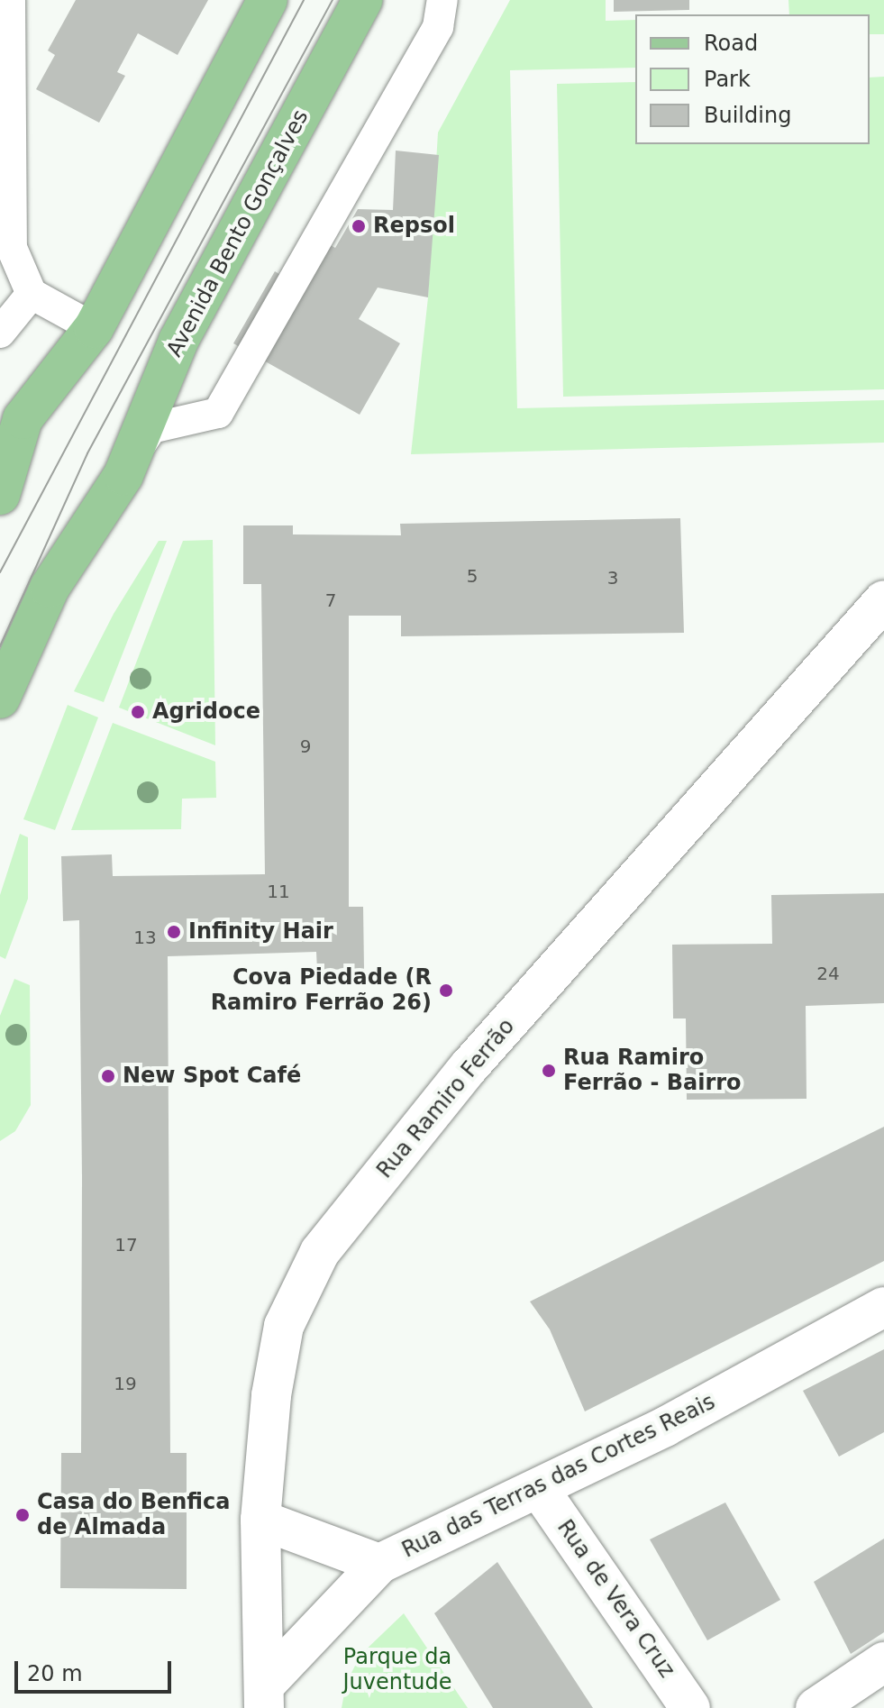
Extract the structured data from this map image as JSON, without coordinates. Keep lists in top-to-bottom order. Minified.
{"streets":{"main road":["Avenida Bento Gonçalves"],"street":["Rua Ramiro Ferrão","Rua das Terras das Cortes Reais","Rua de Vera Cruz"]},"crossings":[["Rua Ramiro Ferrão","Rua das Terras das Cortes Reais"],["Rua das Terras das Cortes Reais","Rua de Vera Cruz"]],"parks":["Parque da Juventude"],"places":["Repsol","Agridoce","Infinity Hair","Cova Piedade (R Ramiro Ferrão 26)","Rua Ramiro Ferrão - Bairro","New Spot Café","Casa do Benfica de Almada"],"house_numbers":["5","3","7","9","11","13","24","17","19"],"legend":["Road","Park","Building"],"scale_bar":"20 m"}
